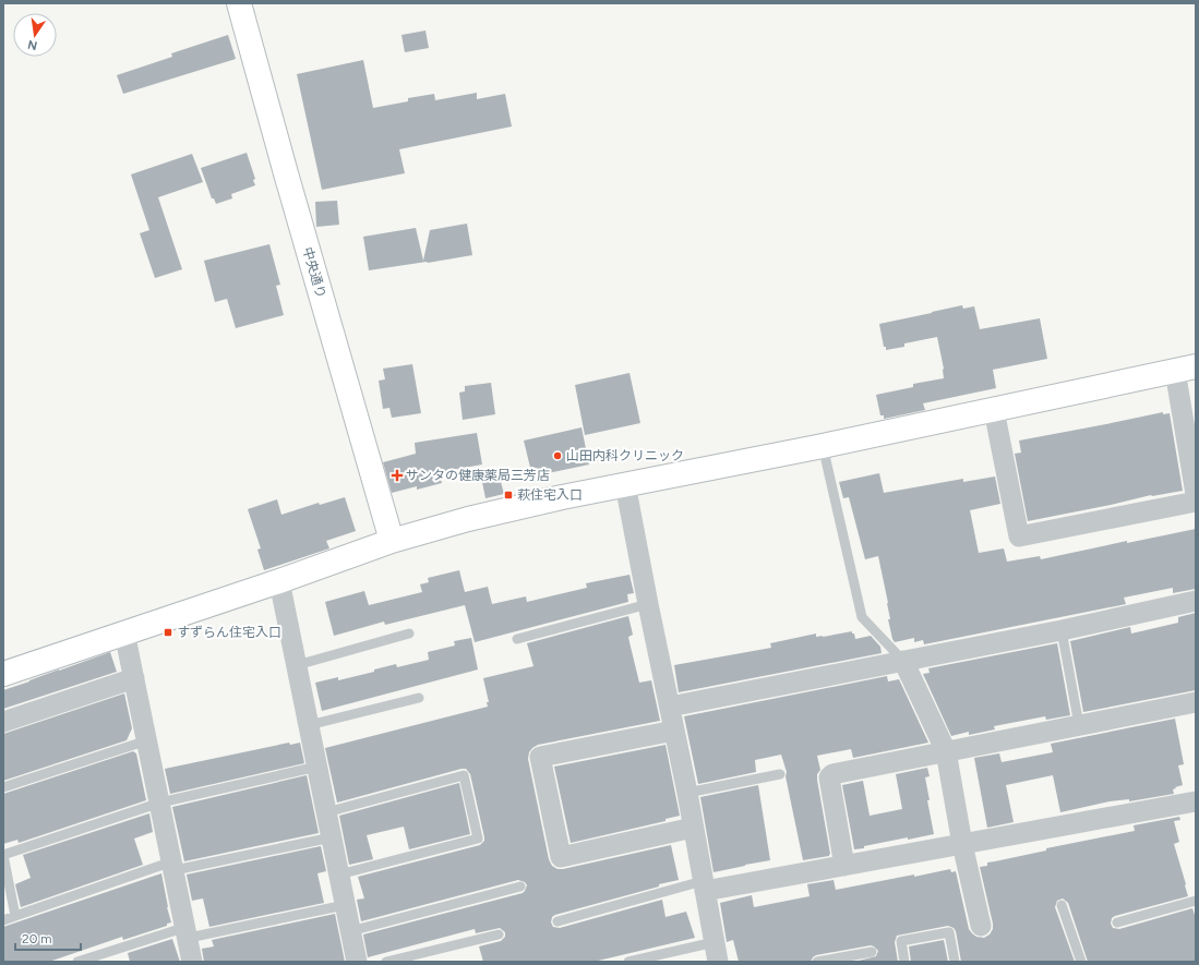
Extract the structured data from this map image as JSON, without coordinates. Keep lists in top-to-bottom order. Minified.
{"streets":{"street":["中央通り"]},"places":{"other":["山田内科クリニック"],"health":["サンタの健康薬局三芳店"],"transit":["萩住宅入口","すずらん住宅入口"]},"scale_bar":"20 m","north":"bottom"}
